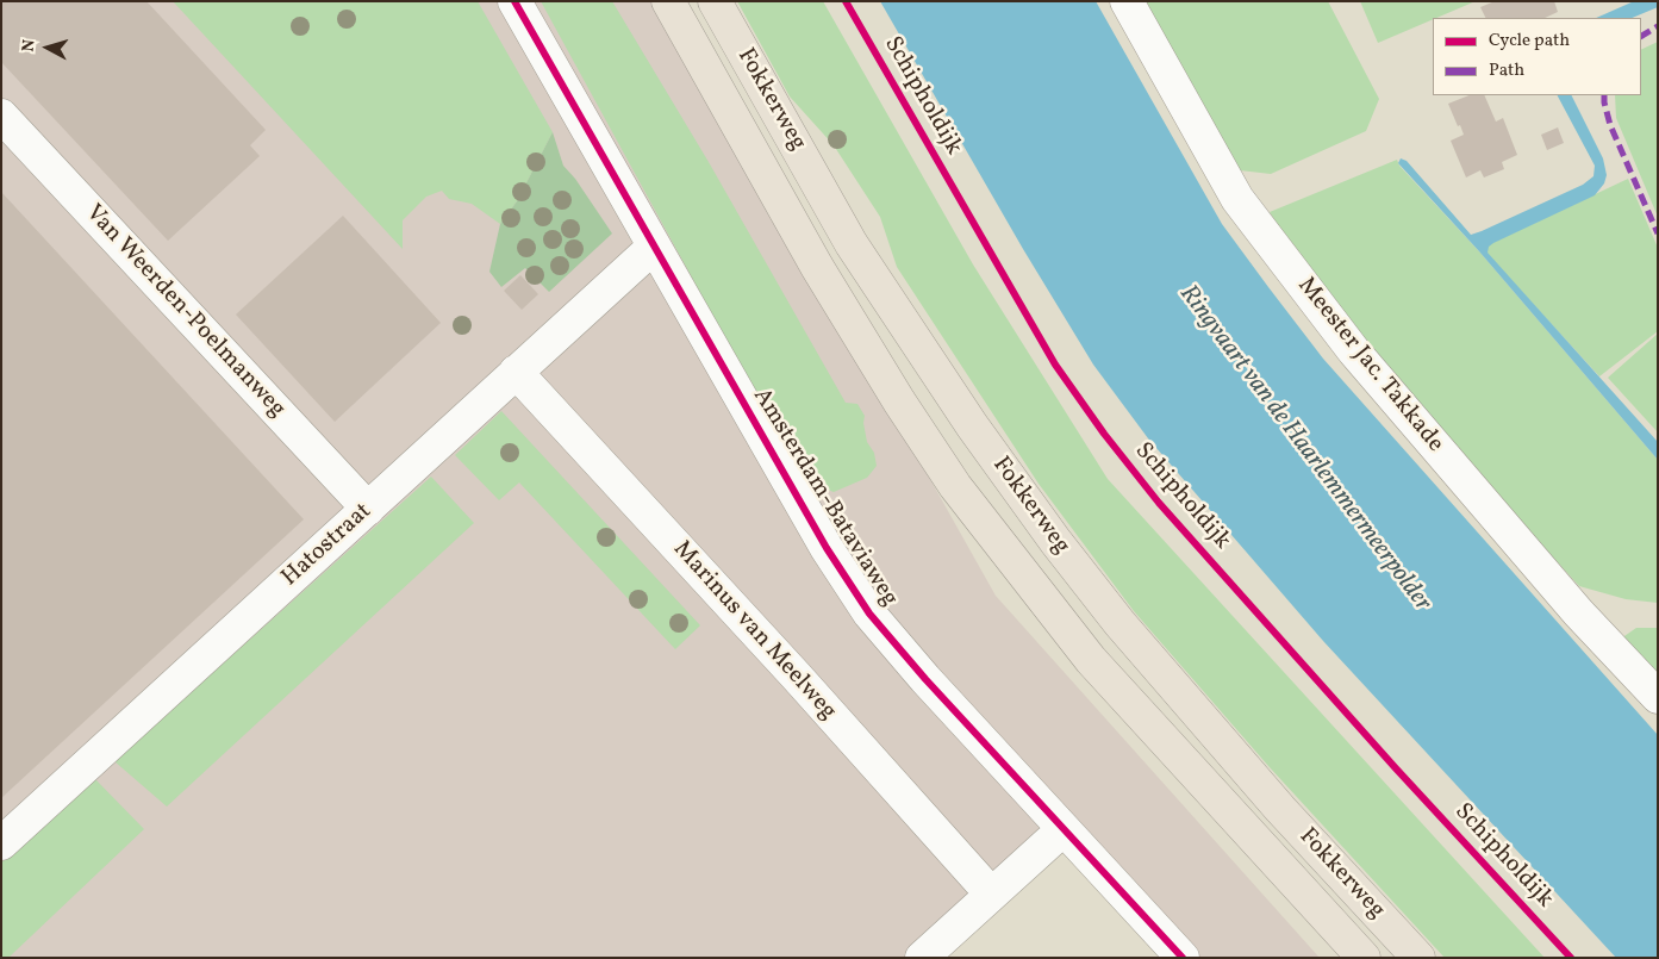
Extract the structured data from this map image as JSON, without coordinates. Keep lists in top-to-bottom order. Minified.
{"streets":{"main road":["Fokkerweg"],"street":["Van Weerden-Poelmanweg","Meester Jac. Takkade","Amsterdam-Bataviaweg","Hatostraat","Marinus van Meelweg"],"cycle path":["Schipholdijk"]},"crossings":[["Van Weerden-Poelmanweg","Hatostraat"],["Amsterdam-Bataviaweg","Hatostraat"],["Hatostraat","Marinus van Meelweg"]],"water":["Ringvaart van de Haarlemmermeerpolder"],"legend":["Cycle path","Path"],"north":"left"}
